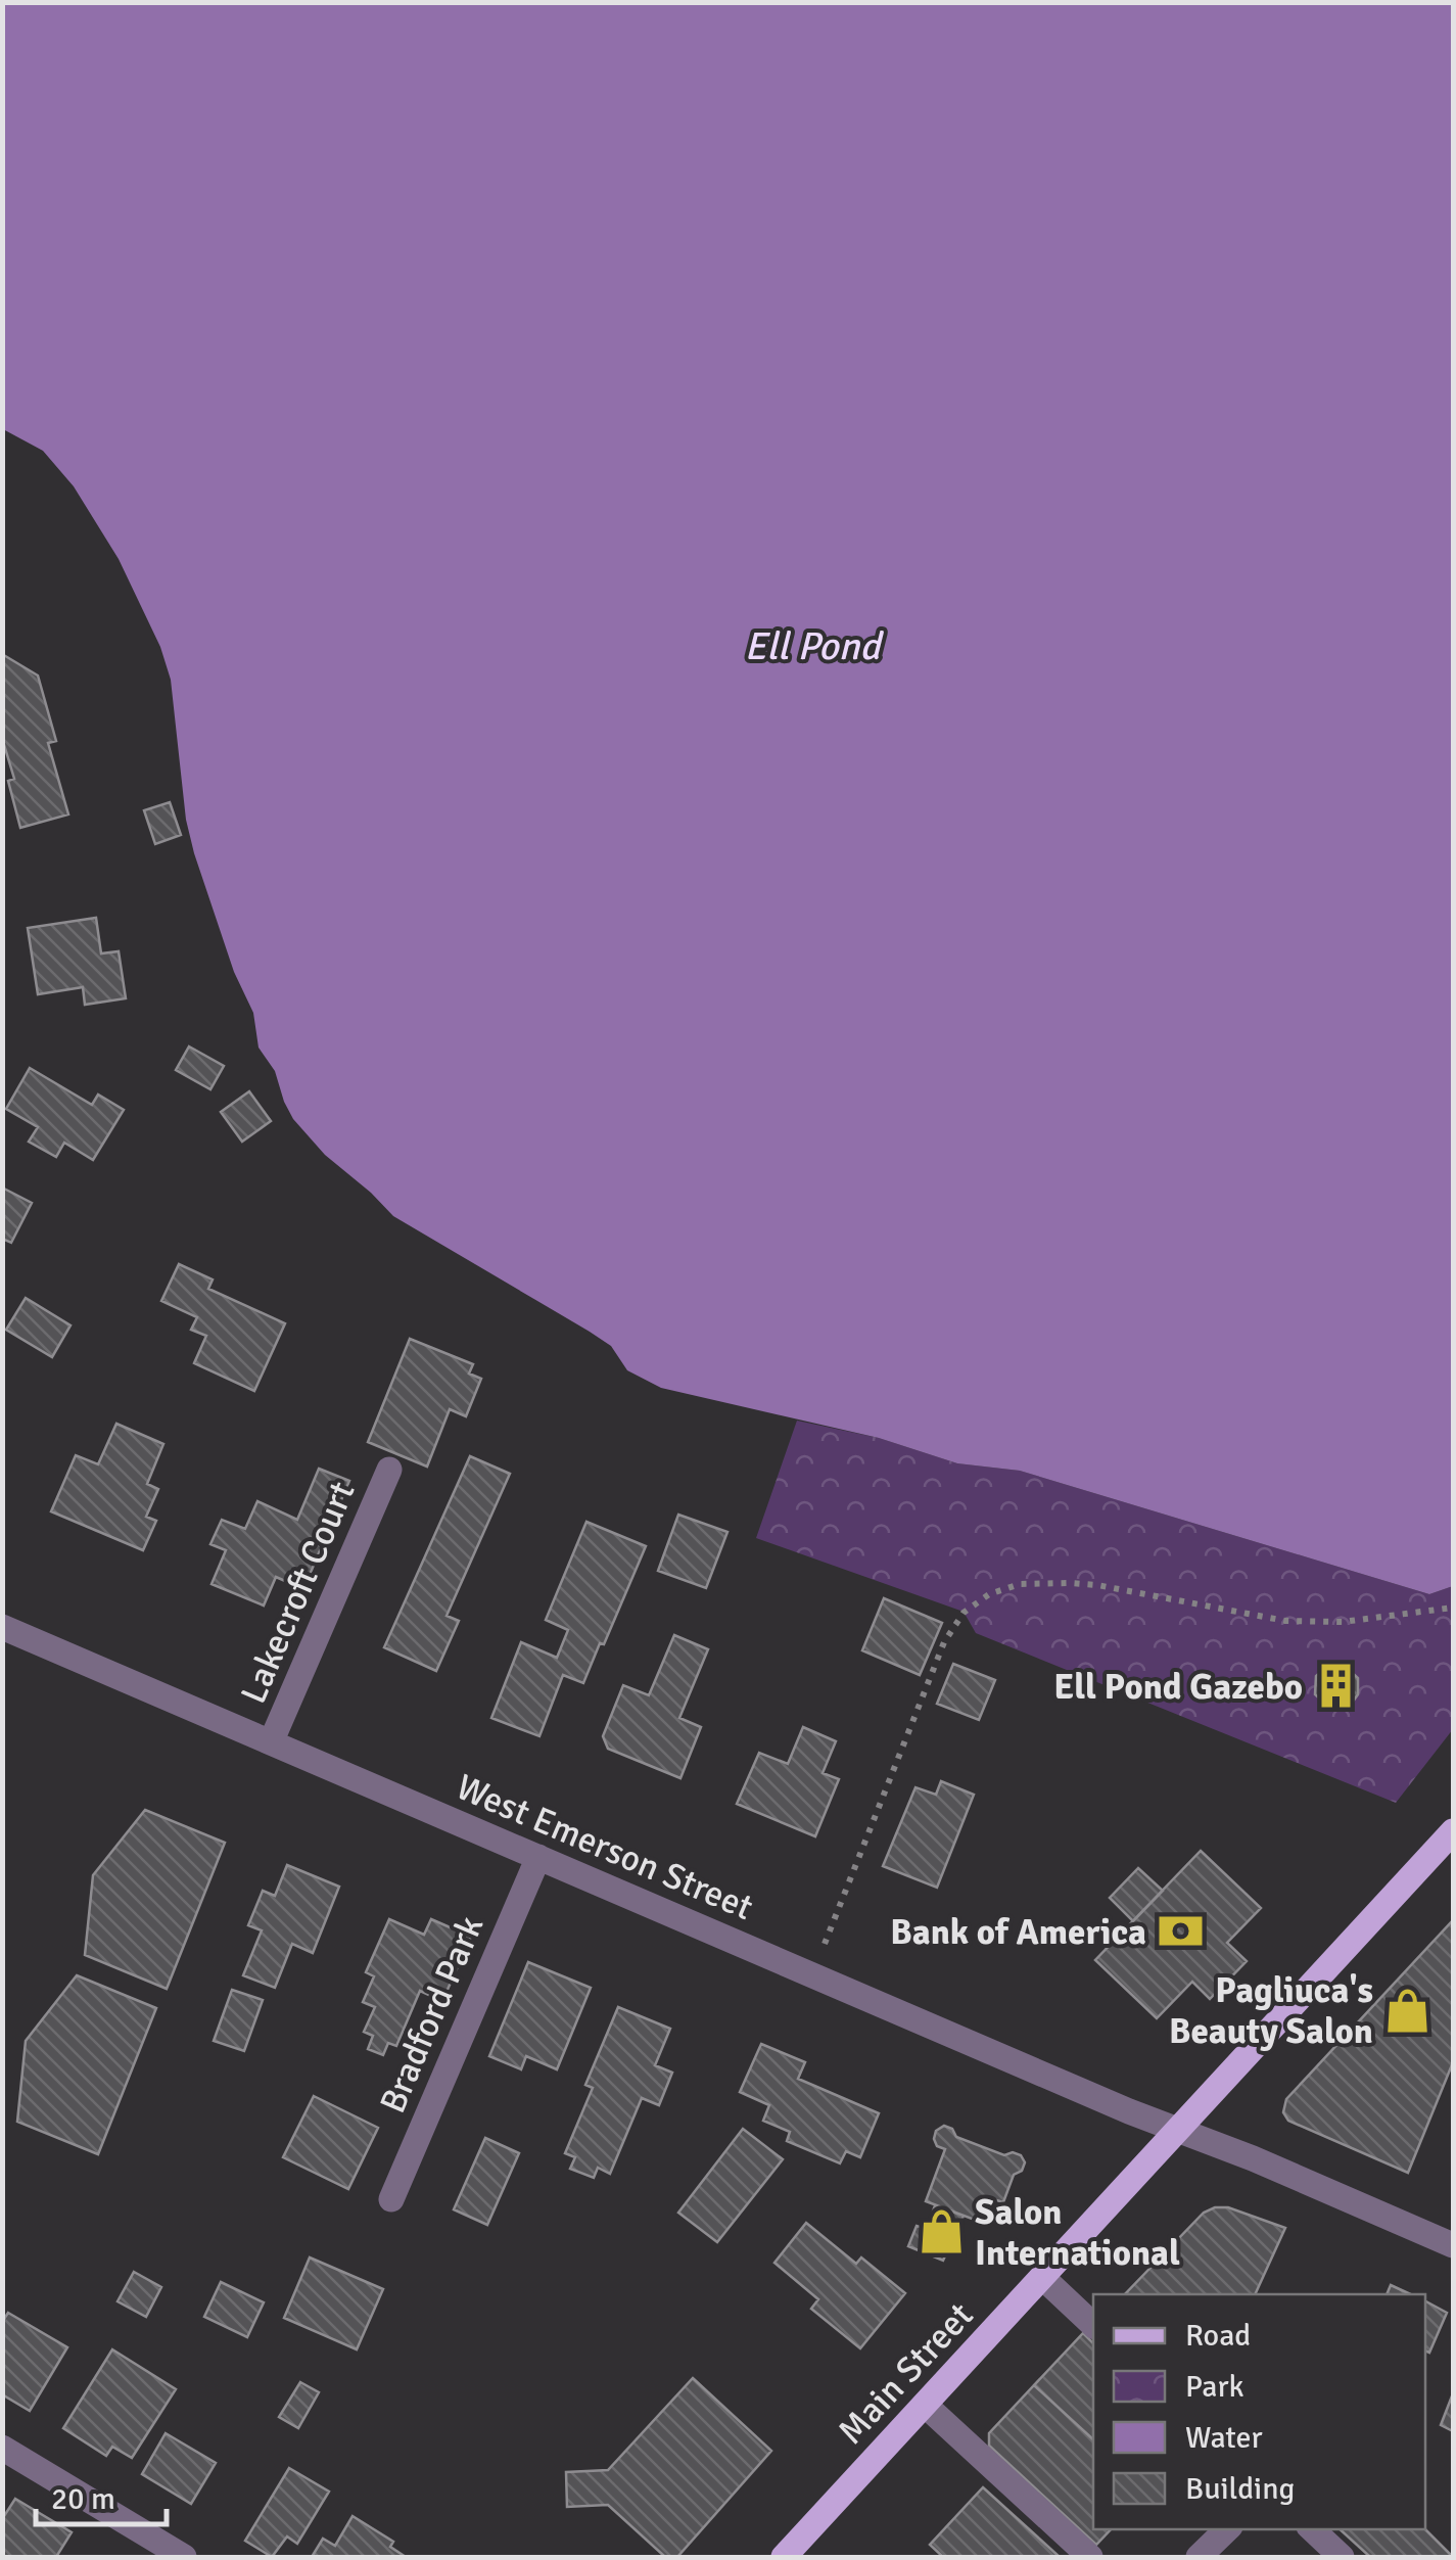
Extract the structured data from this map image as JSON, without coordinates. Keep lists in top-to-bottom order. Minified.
{"streets":{"main road":["Main Street"],"street":["Lakecroft Court","West Emerson Street","Bradford Park"]},"crossings":[["Lakecroft Court","West Emerson Street"],["West Emerson Street","Bradford Park"],["West Emerson Street","Main Street"]],"water":["Ell Pond"],"places":{"building":["Ell Pond Gazebo"],"bank":["Bank of America"],"shop":["Pagliuca's Beauty Salon","Salon International"]},"legend":["Road","Park","Water","Building"],"scale_bar":"20 m"}
